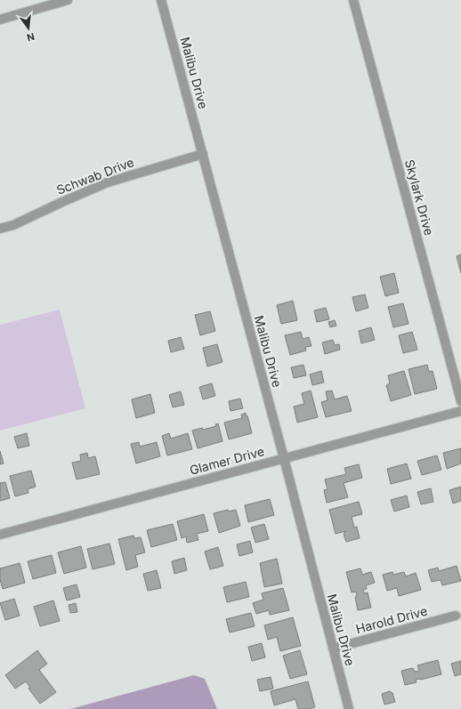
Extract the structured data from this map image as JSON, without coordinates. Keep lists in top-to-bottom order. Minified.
{"streets":{"street":["Malibu Drive","Schwab Drive","Skylark Drive","Glamer Drive","Harold Drive"]},"crossings":[["Malibu Drive","Schwab Drive"],["Malibu Drive","Glamer Drive"],["Malibu Drive","Harold Drive"]],"north":"bottom"}
